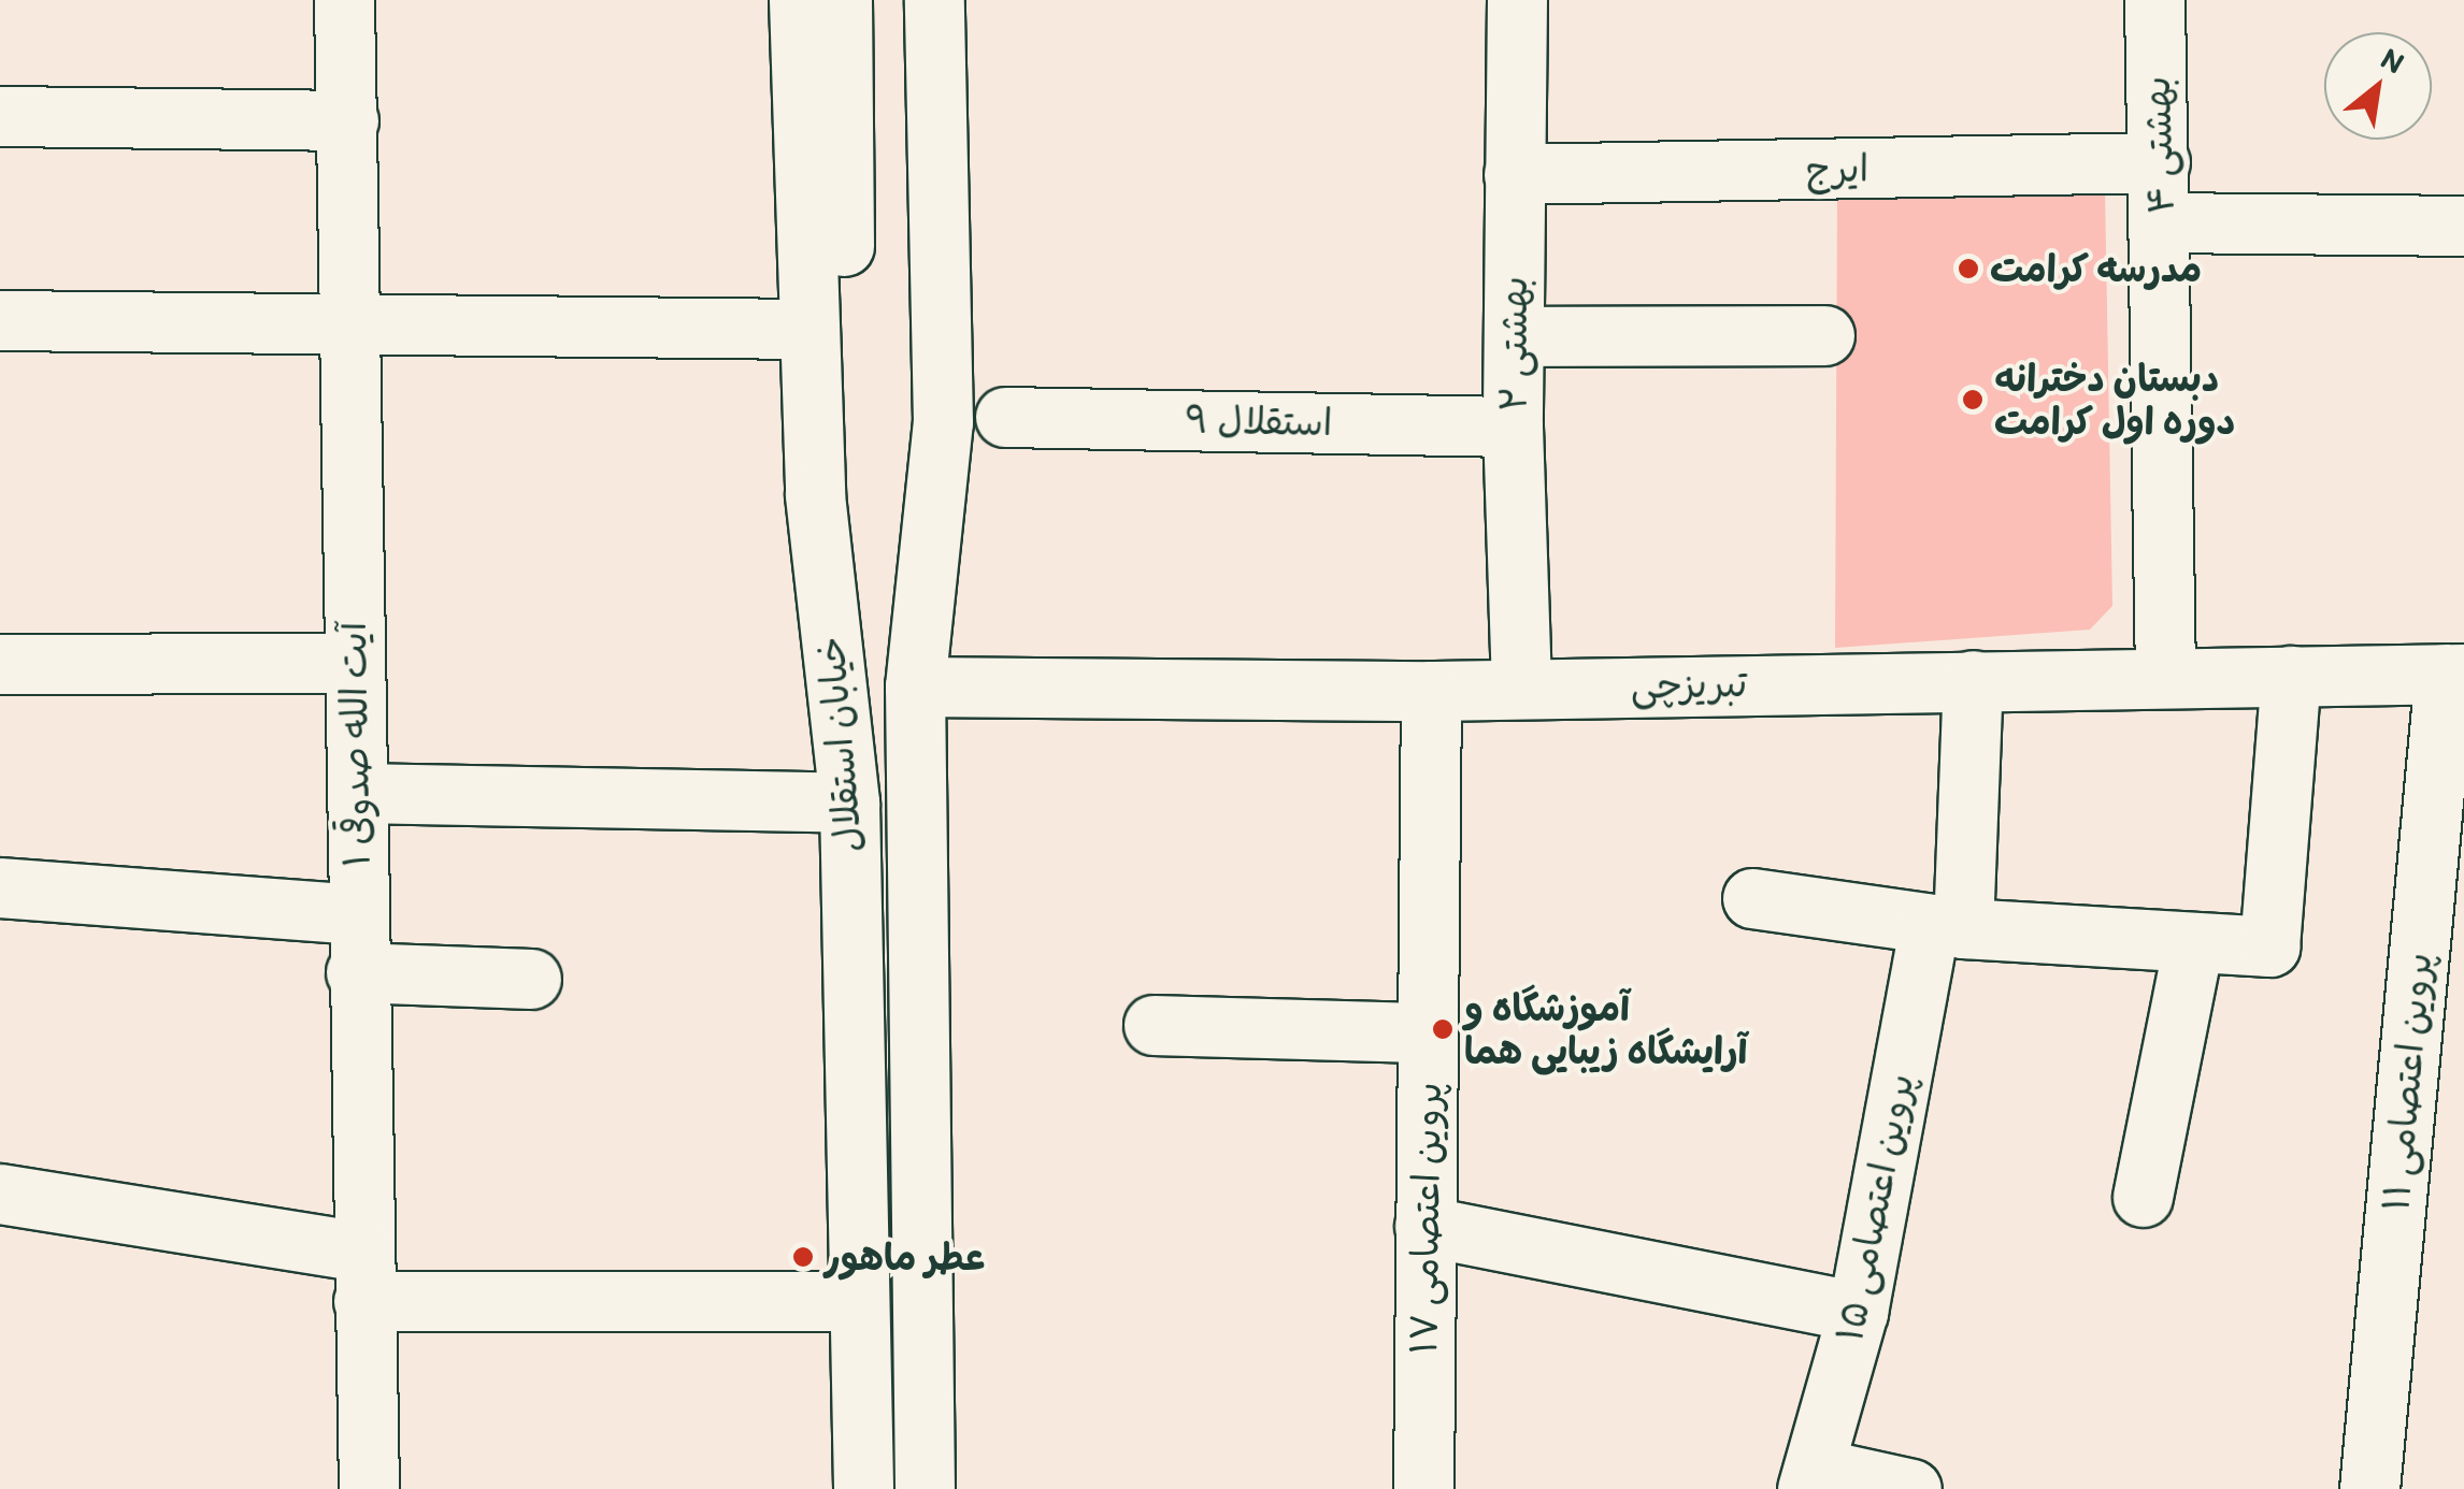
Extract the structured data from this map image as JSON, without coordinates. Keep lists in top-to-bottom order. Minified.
{"streets":{"street":["بهشتی ۴","ایرج","بهشتی ۲","استقلال ۹","تبریزچی","آیت الله صدوقی ۱","خیابان استقلال","پروین اعتصامی ۱۱","پروین اعتصامی ۱۵","پروین اعتصامی ۱۷"]},"crossings":[["بهشتی ۴","ایرج"],["بهشتی ۴","تبریزچی"],["ایرج","بهشتی ۲"],["بهشتی ۲","استقلال ۹"],["بهشتی ۲","تبریزچی"],["تبریزچی","خیابان استقلال"],["تبریزچی","پروین اعتصامی ۱۱"],["تبریزچی","پروین اعتصامی ۱۵"],["تبریزچی","پروین اعتصامی ۱۷"]],"places":["مدرسه کرامت","دبستان دخترانه دوره اول کرامت","آموزشگاه و آرایشگاه زیبایی هما","عطر ماهور"],"north":"top right"}
